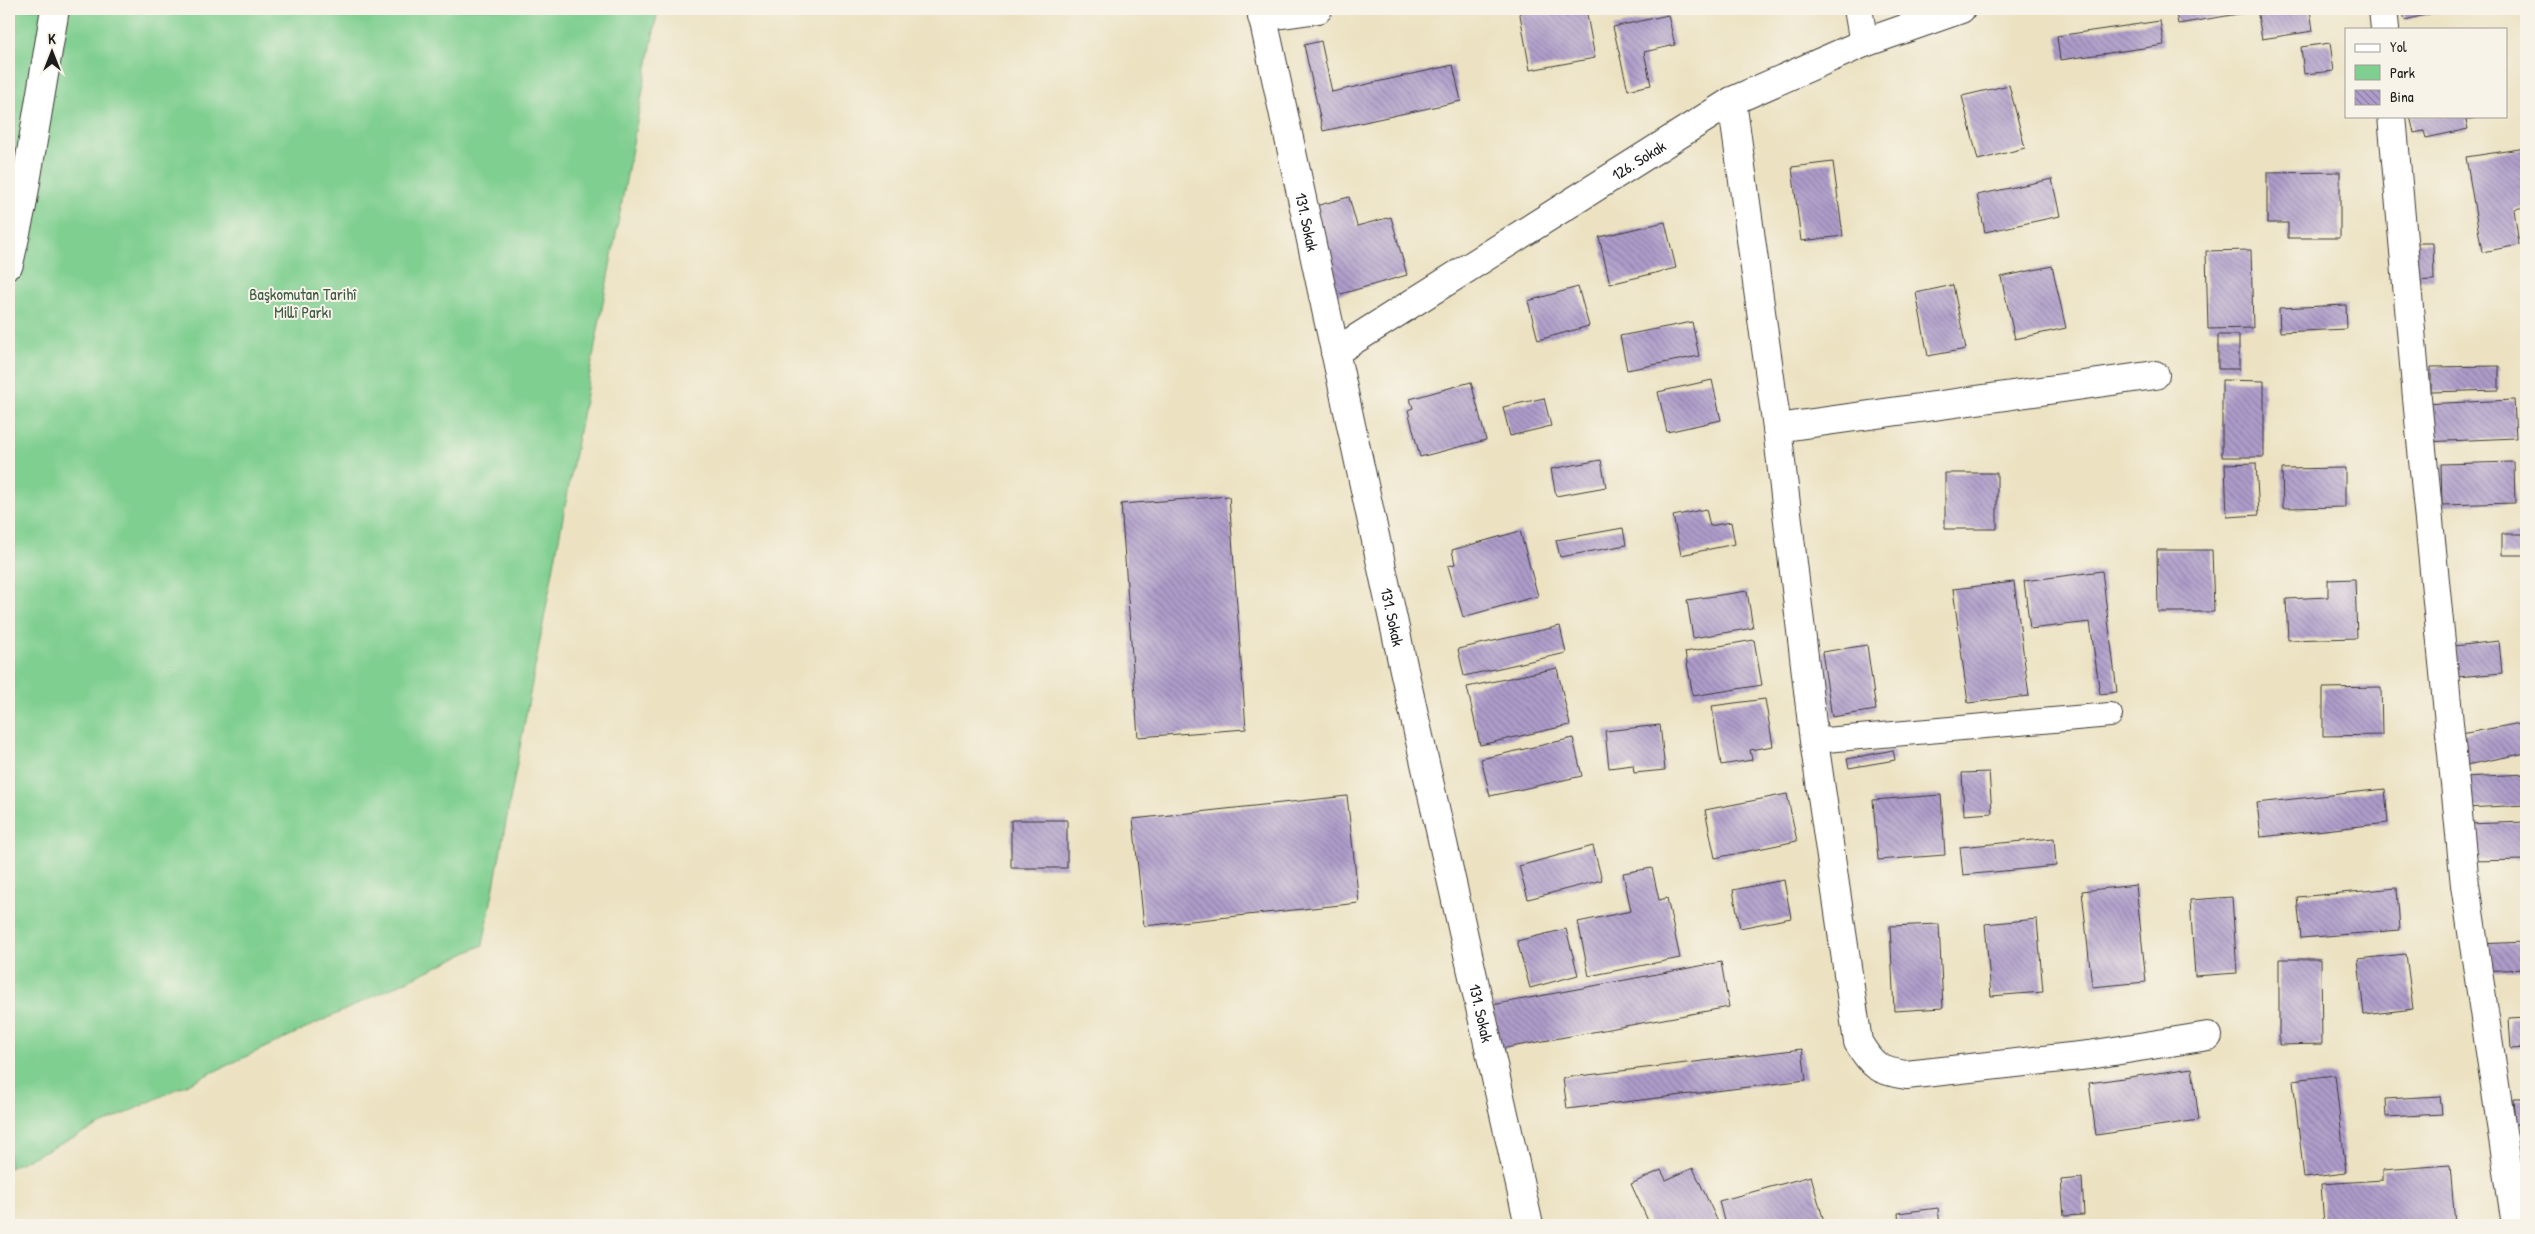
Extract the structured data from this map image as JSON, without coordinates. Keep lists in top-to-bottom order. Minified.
{"streets":{"street":["126. Sokak","131. Sokak"]},"crossings":[["126. Sokak","131. Sokak"]],"parks":["Başkomutan Tarihî Millî Parkı"],"legend":["Yol","Park","Bina"],"north":"top"}
